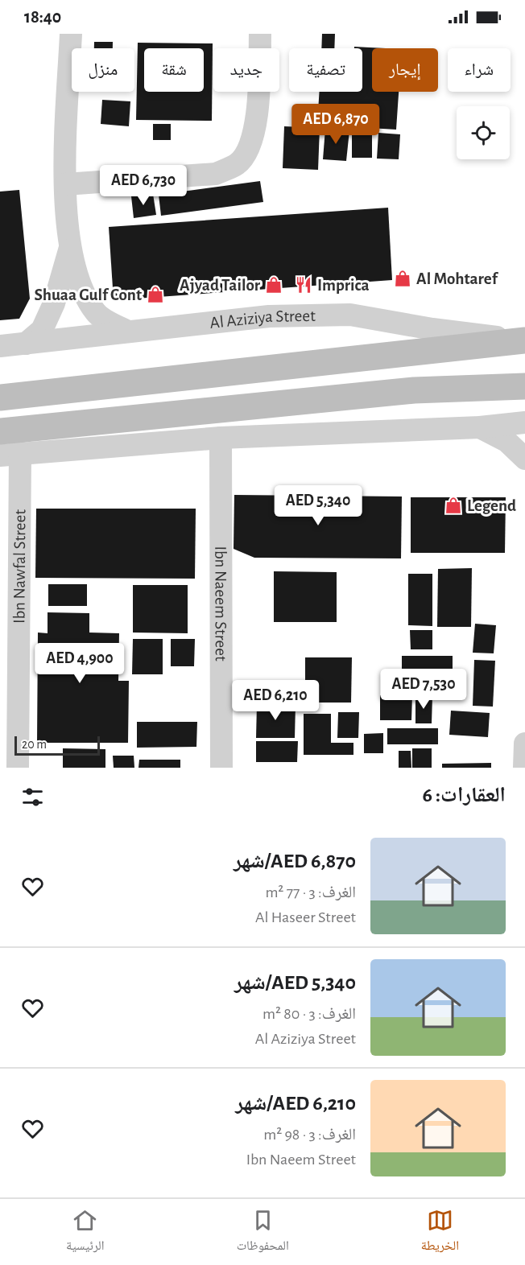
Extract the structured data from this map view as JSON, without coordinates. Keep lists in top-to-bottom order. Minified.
{"streets":{"main road":["Al Aziziya Street"],"street":["Ibn Nawfal Street","Ibn Naeem Street"]},"places":{"shop":["Al Mohtaref","Ajyad Tailor","Shuaa Gulf Cont","Legend"],"restaurant":["Imprica"]},"scale_bar":"20 m","page":{"status":"18:40","chip":["شراء","إيجار","تصفية","جديد","شقة","منزل"],"price":["AED 6,870","AED 6,730","AED 5,340","AED 4,900","AED 7,530","AED 6,210"],"scale":"20 m","heading":"العقارات: 6","list":[{"name":"AED 6,870/شهر","note":"الغرف: 3 · 77 m² · Al Haseer Street"},{"name":"AED 5,340/شهر","note":"الغرف: 3 · 80 m² · Al Aziziya Street"},{"name":"AED 6,210/شهر","note":"الغرف: 3 · 98 m² · Ibn Naeem Street"}],"tabs":["الخريطة","المحفوظات","الرئيسية"]}}
